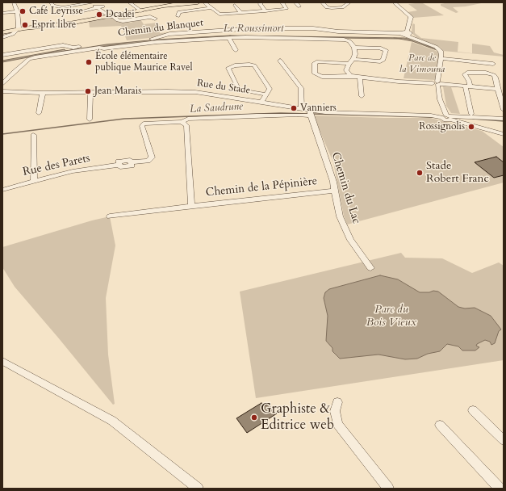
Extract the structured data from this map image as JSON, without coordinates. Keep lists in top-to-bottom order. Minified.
{"streets":{"street":["Chemin du Blanquet","Rue du Stade","Rue des Parets","Chemin de la Pépinière","Chemin du Lac"]},"crossings":[["Rue du Stade","Chemin du Lac"],["Rue des Parets","Chemin de la Pépinière"],["Chemin de la Pépinière","Chemin du Lac"]],"water":["Le Roussimort","La Saudrune"],"parks":["Parc de la Vimouna","Parc du Bois Vieux"],"places":["Café Leyrisse","Dcadei","Esprit libre","École élémentaire publique Maurice Ravel","Jean Marais","Vanniers","Rossignolis","Stade Robert Franc","Graphiste & Editrice web"]}
